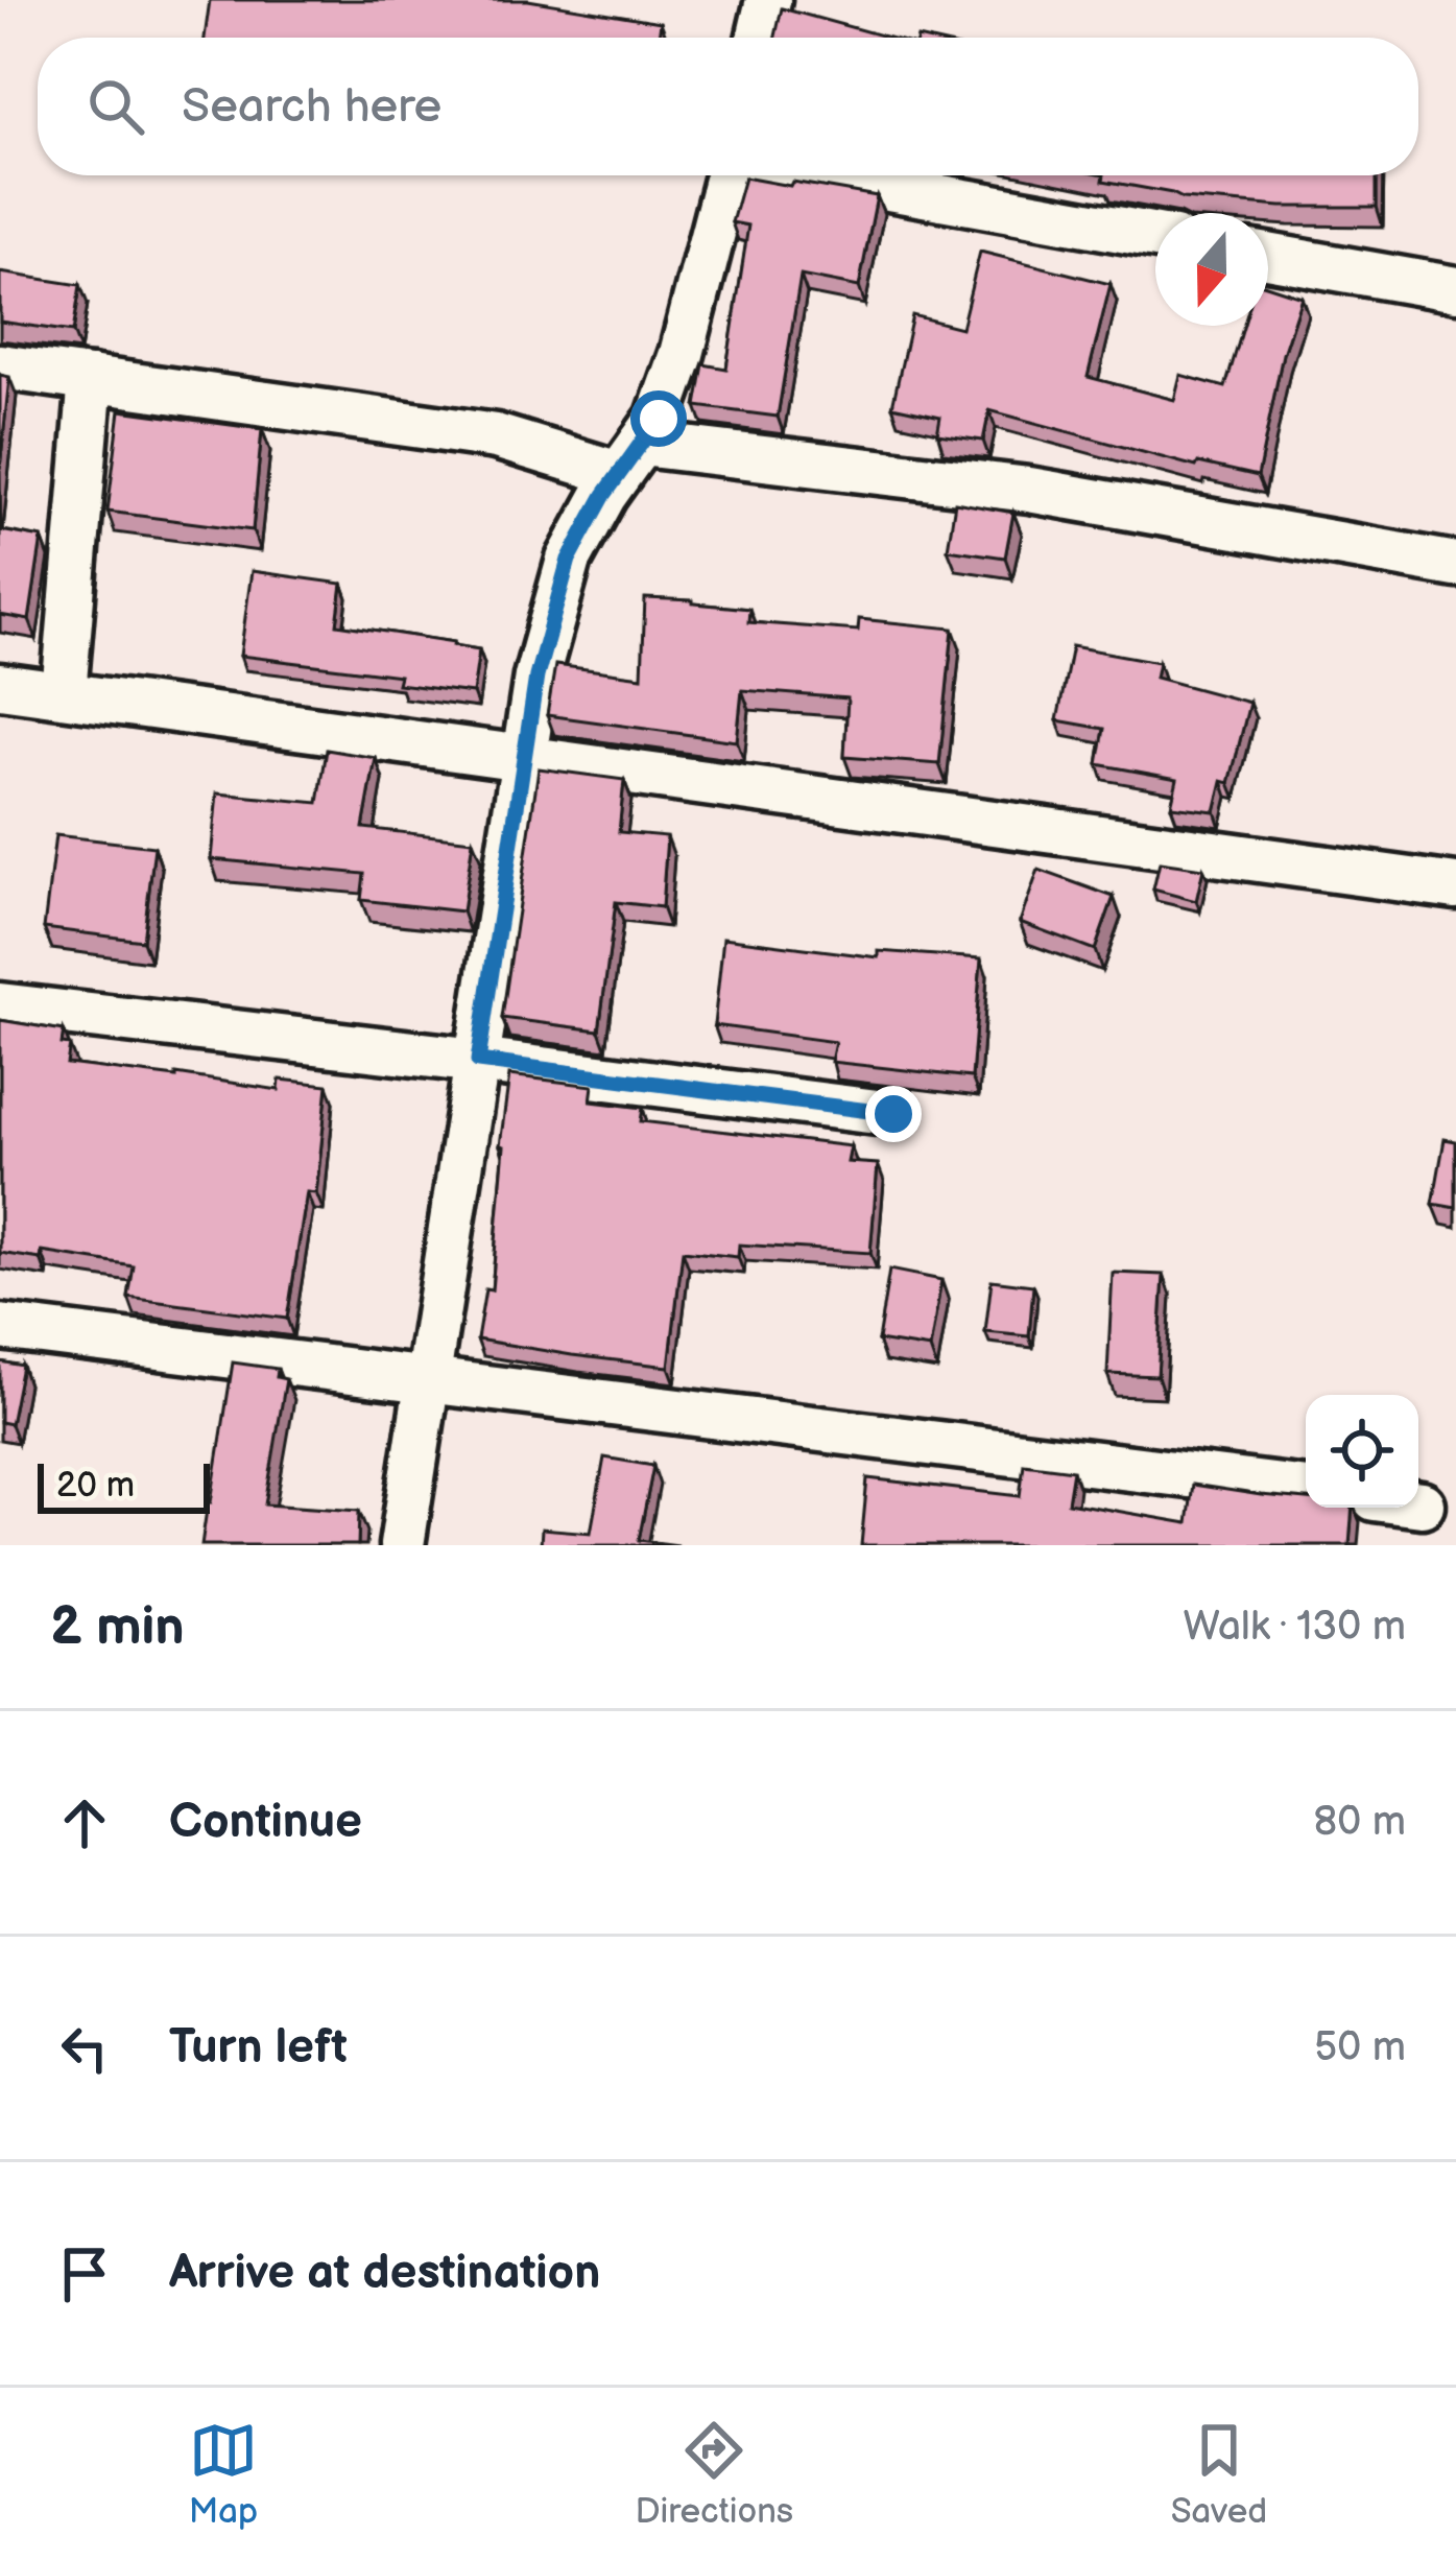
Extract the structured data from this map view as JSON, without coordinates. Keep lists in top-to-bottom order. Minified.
{"scale_bar":"20 m","north":"bottom","page":{"search":"Search here","scale":"20 m","heading":["2 min","Walk · 130 m"],"list":[["Continue","80 m"],["Turn left","50 m"],"Arrive at destination"],"nav":["Map","Directions","Saved"]}}
